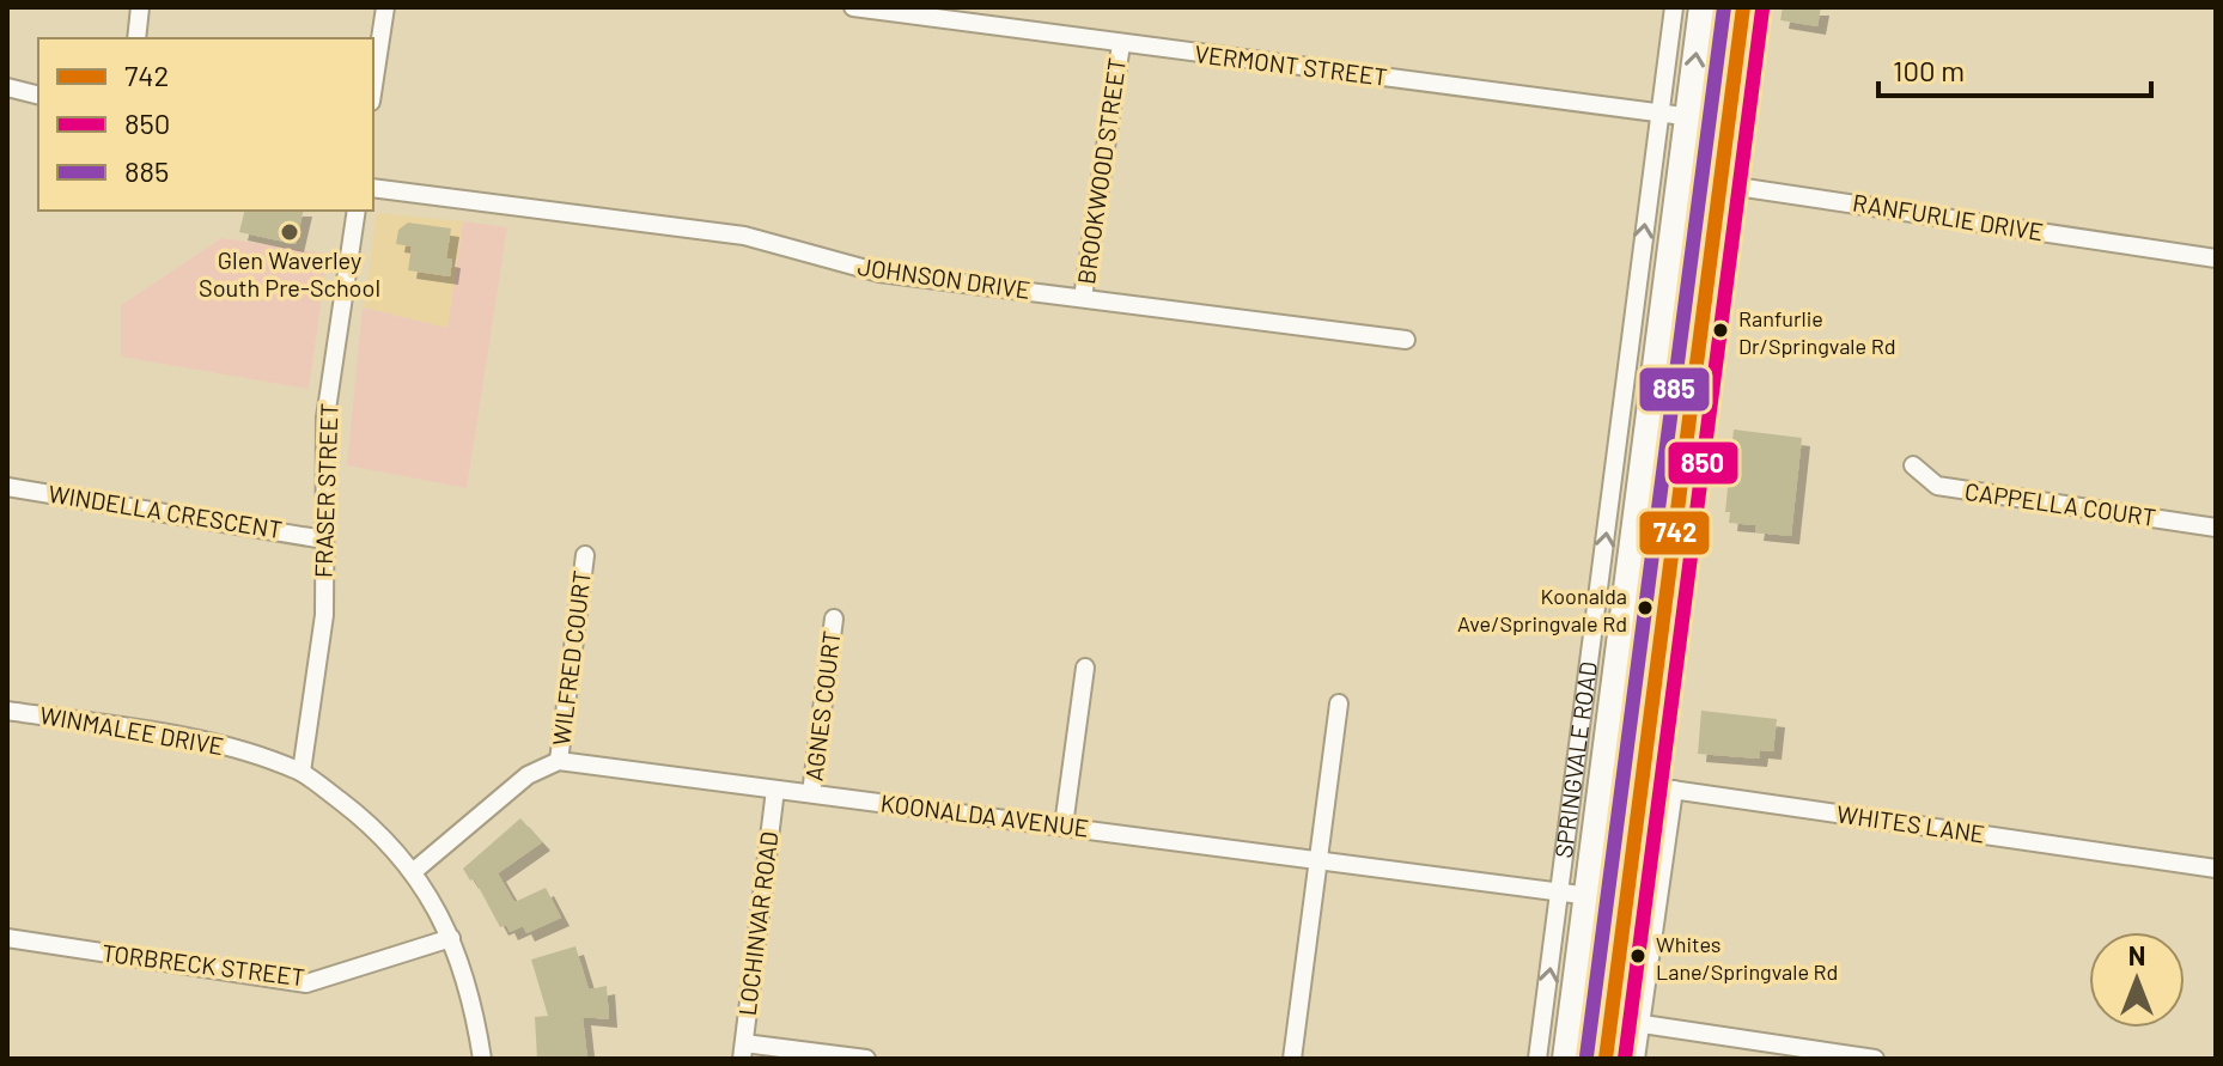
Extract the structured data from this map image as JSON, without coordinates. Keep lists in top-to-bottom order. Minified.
{"streets":{"highway":["SPRINGVALE ROAD"],"street":["VERMONT STREET","BROOKWOOD STREET","RANFURLIE DRIVE","JOHNSON DRIVE","FRASER STREET","CAPPELLA COURT","WINDELLA CRESCENT","WILFRED COURT","AGNES COURT","WINMALEE DRIVE","KOONALDA AVENUE","WHITES LANE","LOCHINVAR ROAD","TORBRECK STREET"]},"crossings":[["VERMONT STREET","BROOKWOOD STREET"],["VERMONT STREET","SPRINGVALE ROAD"],["BROOKWOOD STREET","JOHNSON DRIVE"],["RANFURLIE DRIVE","SPRINGVALE ROAD"],["FRASER STREET","WINDELLA CRESCENT"],["FRASER STREET","WINMALEE DRIVE"],["WILFRED COURT","KOONALDA AVENUE"],["AGNES COURT","KOONALDA AVENUE"],["WINMALEE DRIVE","TORBRECK STREET"],["SPRINGVALE ROAD","KOONALDA AVENUE"],["SPRINGVALE ROAD","WHITES LANE"],["KOONALDA AVENUE","LOCHINVAR ROAD"]],"places":["Glen Waverley South Pre-School","Ranfurlie Dr/Springvale Rd","Koonalda Ave/Springvale Rd","Whites Lane/Springvale Rd"],"lines":["transit line 742","transit line 885","transit line 850"],"legend":["742","850","885"],"scale_bar":"100 m","north":"top"}
